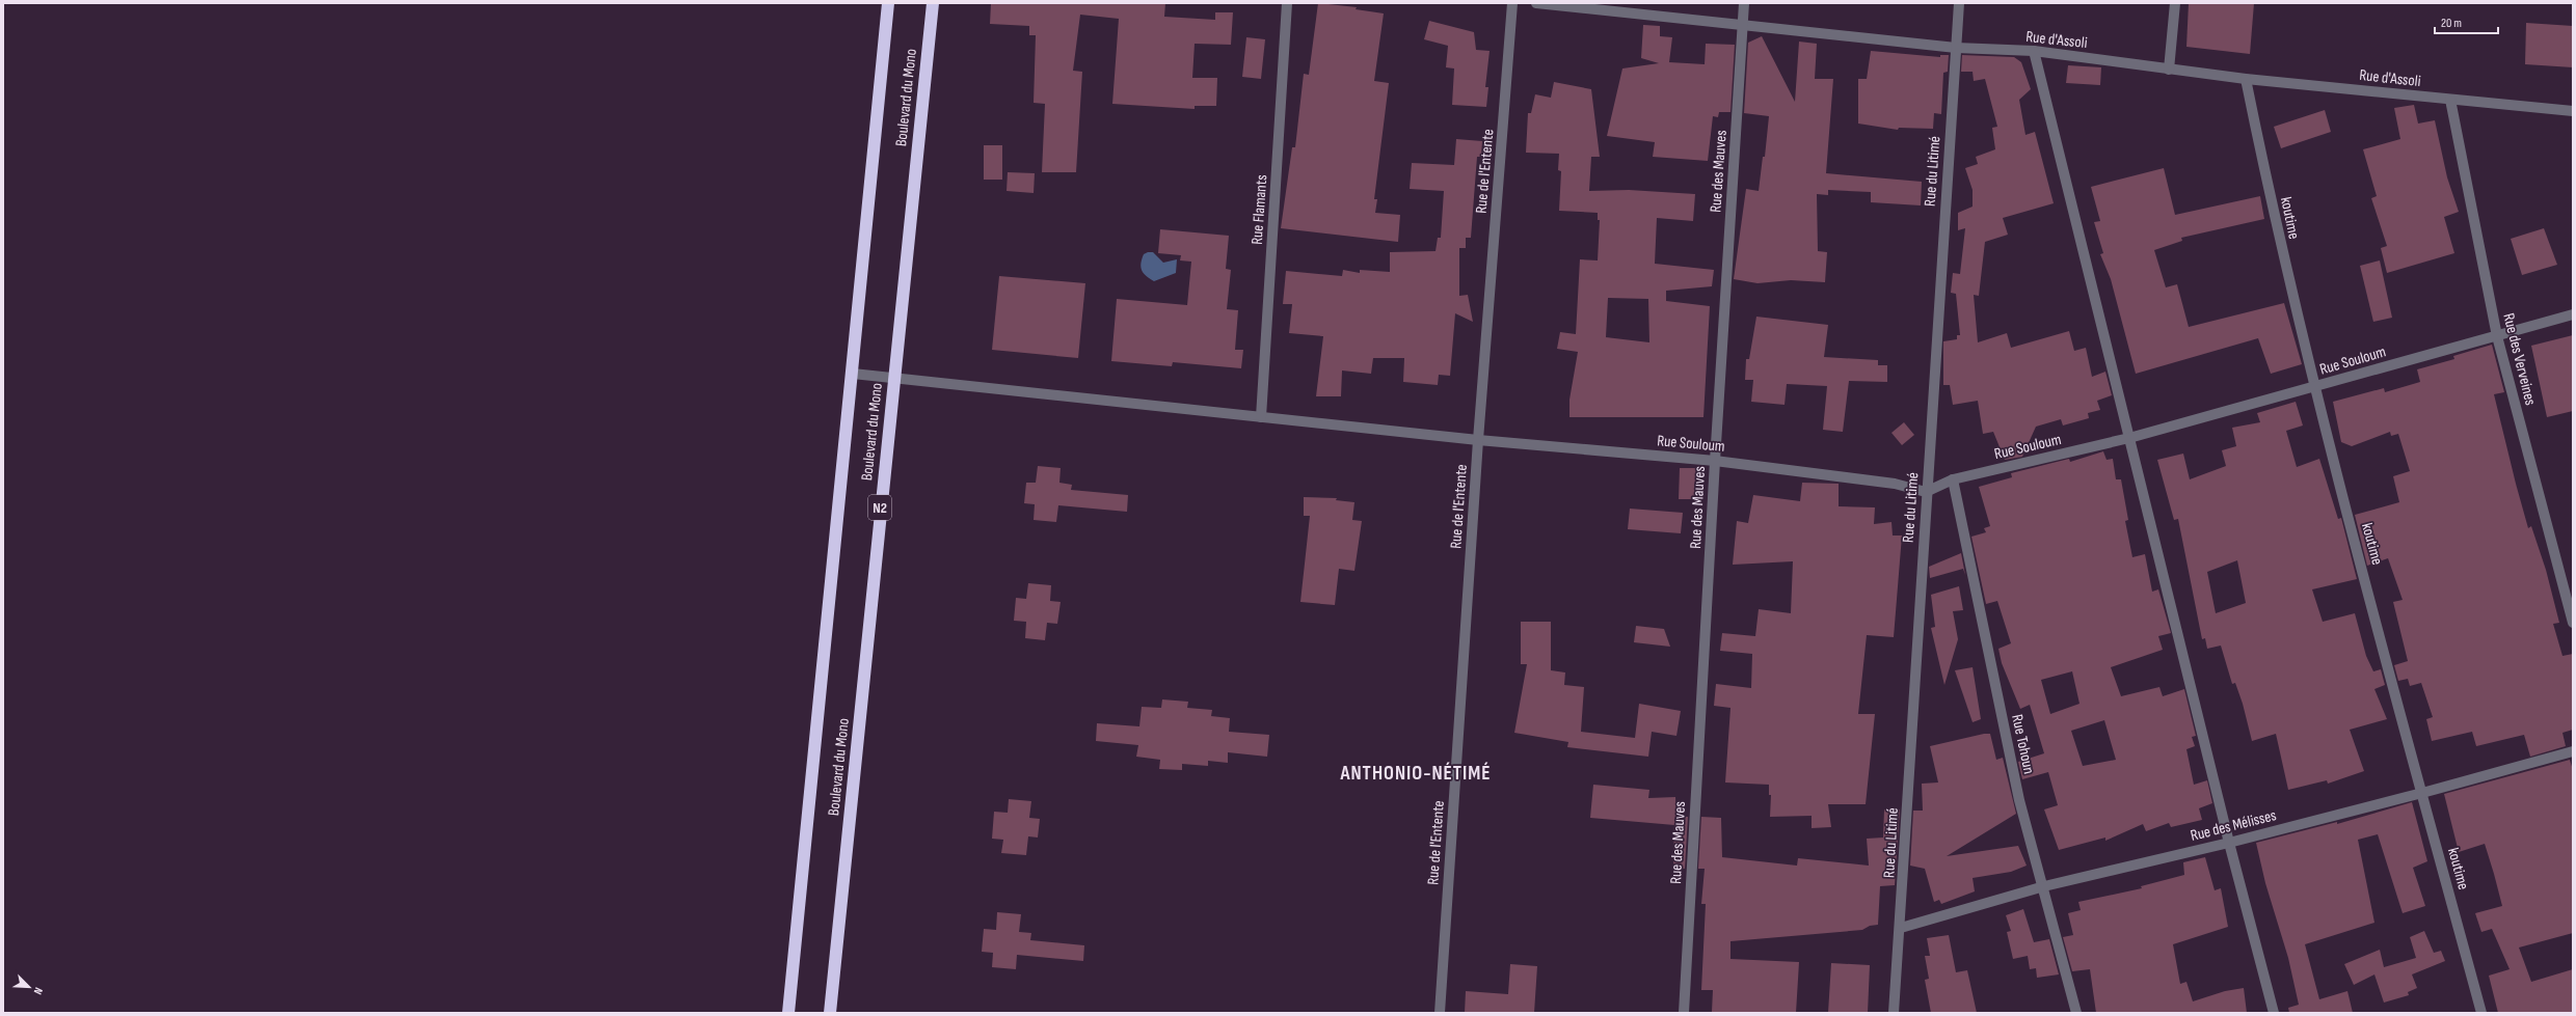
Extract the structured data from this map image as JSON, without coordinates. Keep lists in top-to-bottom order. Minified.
{"streets":{"highway":["Boulevard du Mono","N2"],"street":["Rue d'Assoli","Rue de l'Entente","Rue des Mauves","Rue du Litimé","Rue Flamants","koutime","Rue des Verveines","Rue Souloum","Rue Tohoun","Rue des Mélisses"]},"crossings":[["Rue d'Assoli","Rue des Mauves"],["Rue d'Assoli","Rue du Litimé"],["Rue d'Assoli","koutime"],["Rue d'Assoli","Rue des Verveines"],["Boulevard du Mono","Rue Souloum"],["Rue de l'Entente","Rue Souloum"],["Rue des Mauves","Rue Souloum"],["Rue du Litimé","Rue Souloum"],["Rue du Litimé","Rue des Mélisses"],["Rue Flamants","Rue Souloum"],["koutime","Rue Souloum"],["koutime","Rue des Mélisses"],["Rue des Verveines","Rue Souloum"],["Rue Souloum","Rue Tohoun"],["Rue Tohoun","Rue des Mélisses"]],"districts":["ANTHONIO-NÉTIMÉ"],"scale_bar":"20 m","north":"bottom right"}
